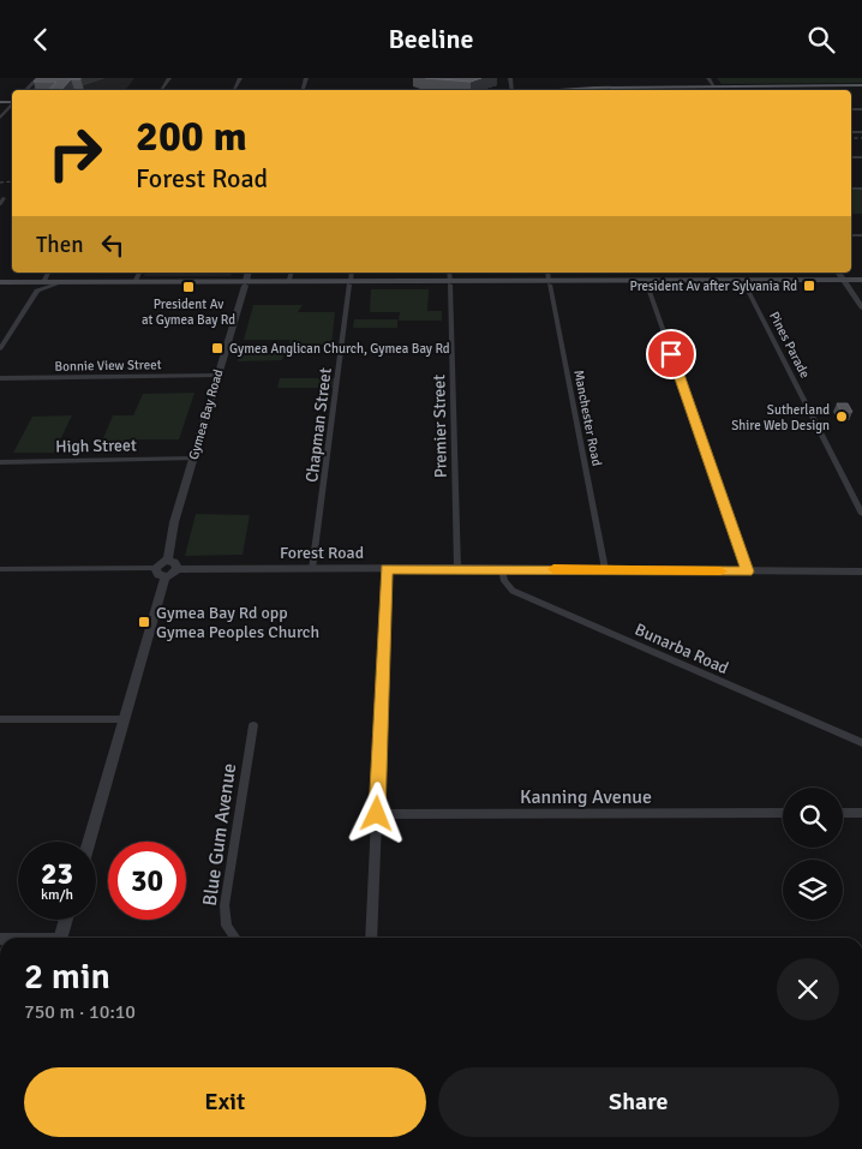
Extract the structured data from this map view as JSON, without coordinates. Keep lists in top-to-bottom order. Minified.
{"streets":{"street":["Pines Parade","Bonnie View Street","Gymea Bay Road","Manchester Road","Chapman Street","Premier Street","High Street","Forest Road","Bunarba Road","Kanning Avenue","Blue Gum Avenue"]},"crossings":[["Bonnie View Street","Gymea Bay Road"],["Gymea Bay Road","High Street"],["Gymea Bay Road","Forest Road"],["Manchester Road","Forest Road"],["Chapman Street","Forest Road"],["Premier Street","Forest Road"],["Forest Road","Bunarba Road"]],"places":{"transit":["President Av after Sylvania Rd","President Av at Gymea Bay Rd","Gymea Anglican Church, Gymea Bay Rd","Gymea Bay Rd opp Gymea Peoples Church"],"other":["Sutherland Shire Web Design"]},"page":{"header":"Beeline","turn":["200 m","Forest Road"],"then":"Then","speed":"23 km/h","limit":"30","heading":["2 min","750 m · 10:10"],"buttons":["Exit","Share"]}}
